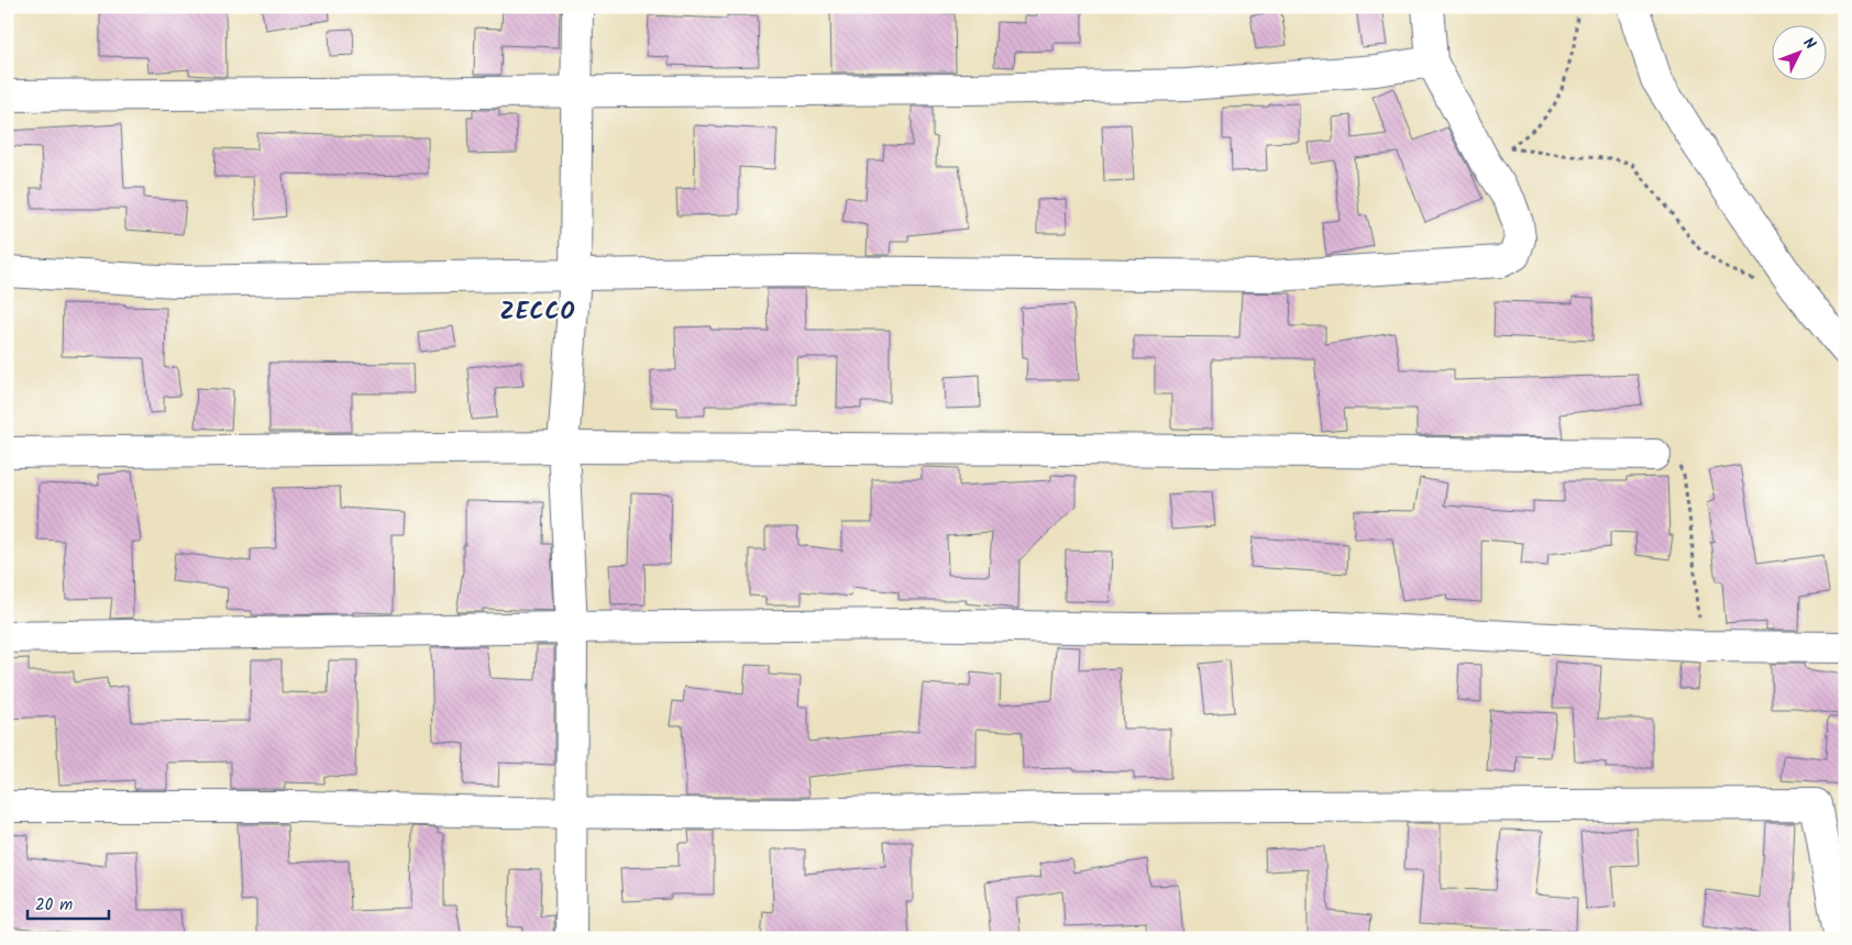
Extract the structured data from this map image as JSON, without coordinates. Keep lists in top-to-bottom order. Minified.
{"districts":["ZECCO"],"scale_bar":"20 m","north":"top right"}
